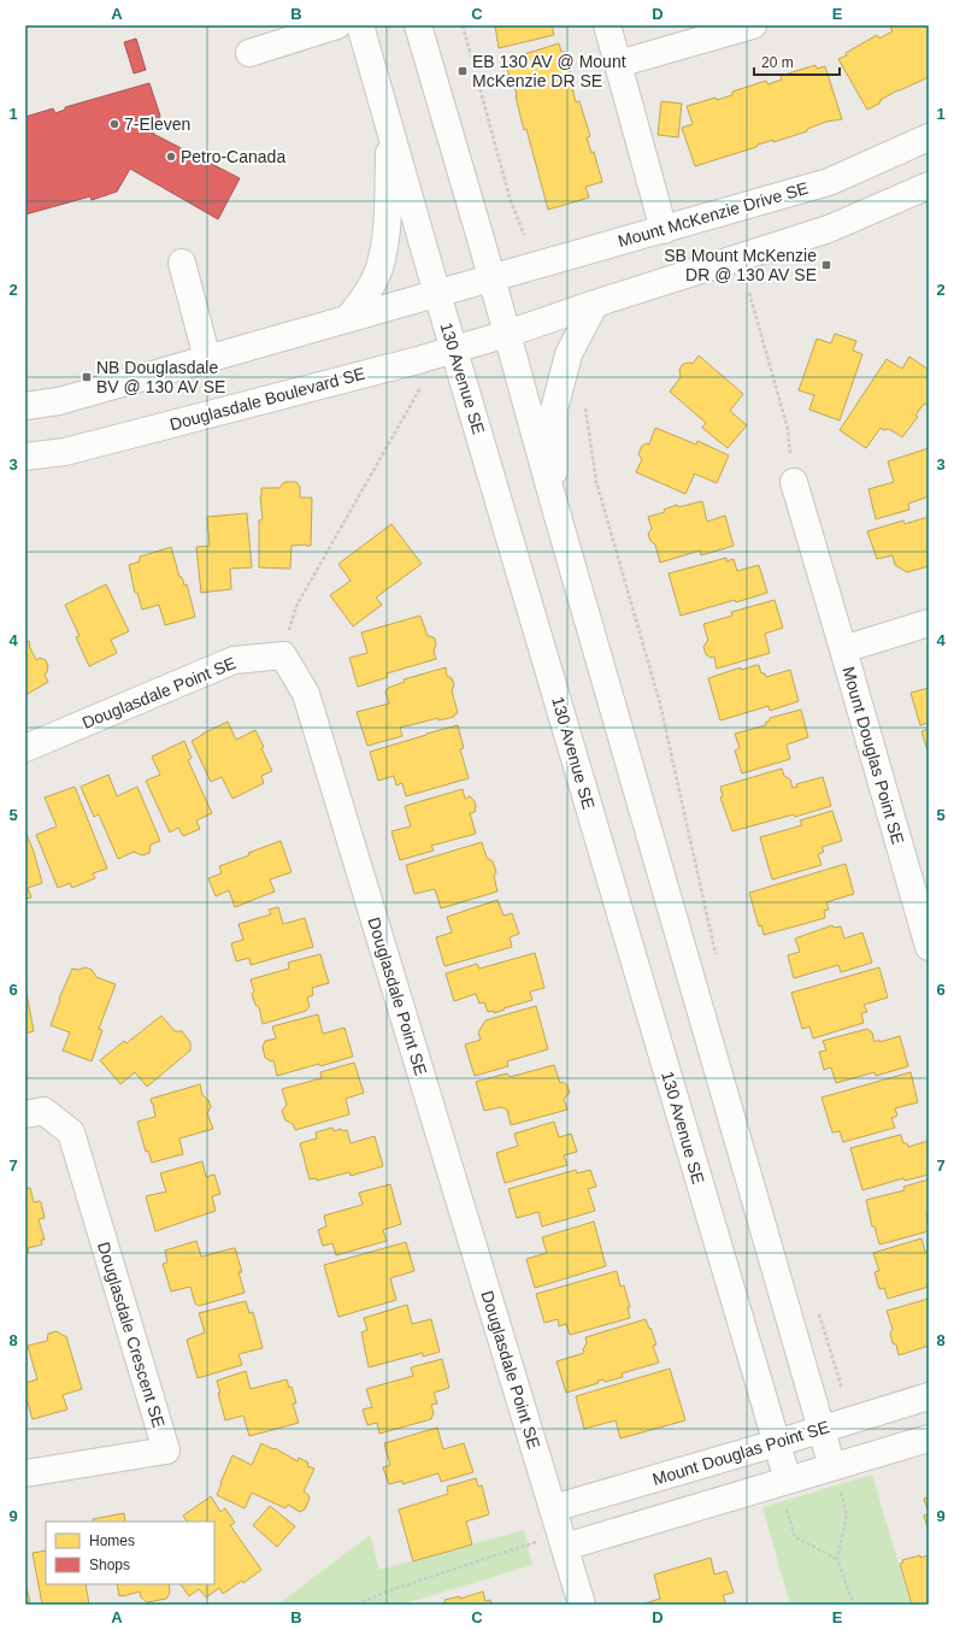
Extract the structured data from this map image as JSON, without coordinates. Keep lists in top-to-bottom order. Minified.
{"streets":{"street":["Mount McKenzie Drive SE","130 Avenue SE","Douglasdale Boulevard SE","Douglasdale Point SE","Mount Douglas Point SE","Douglasdale Crescent SE"]},"crossings":[["130 Avenue SE","Douglasdale Boulevard SE"],["130 Avenue SE","Mount Douglas Point SE"],["Douglasdale Point SE","Mount Douglas Point SE"]],"places":{"transit":["EB 130 AV @ Mount McKenzie DR SE","SB Mount McKenzie DR @ 130 AV SE","NB Douglasdale BV @ 130 AV SE"],"other":["7-Eleven","Petro-Canada"]},"legend":["Homes","Shops"],"scale_bar":"20 m","grid":{"columns":["A","B","C","D","E"],"rows":["1","2","3","4","5","6","7","8","9"]}}
